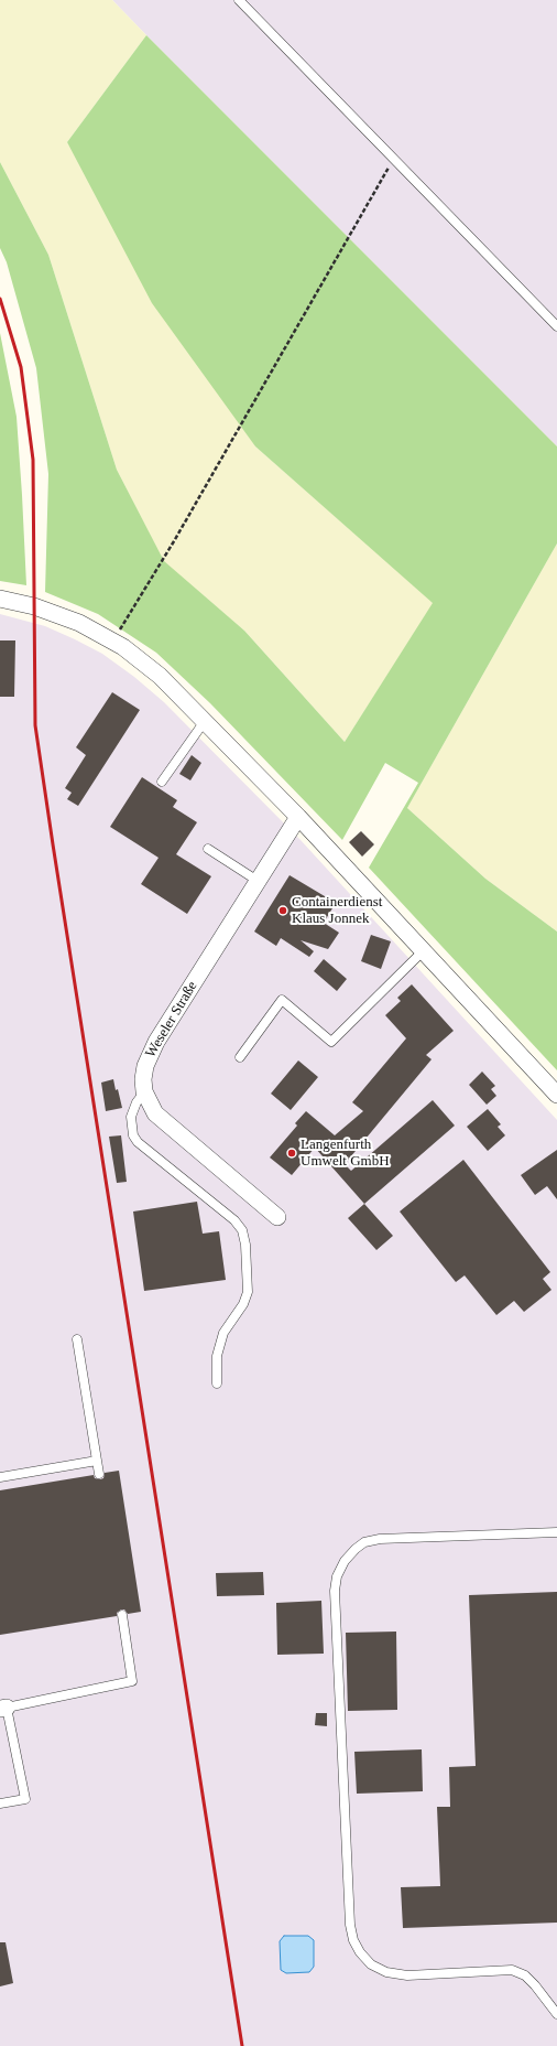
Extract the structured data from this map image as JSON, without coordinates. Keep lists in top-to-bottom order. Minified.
{"streets":{"street":["Weseler Straße"]},"places":["Containerdienst Klaus Jonnek","Langenfurth Umwelt GmbH"]}
